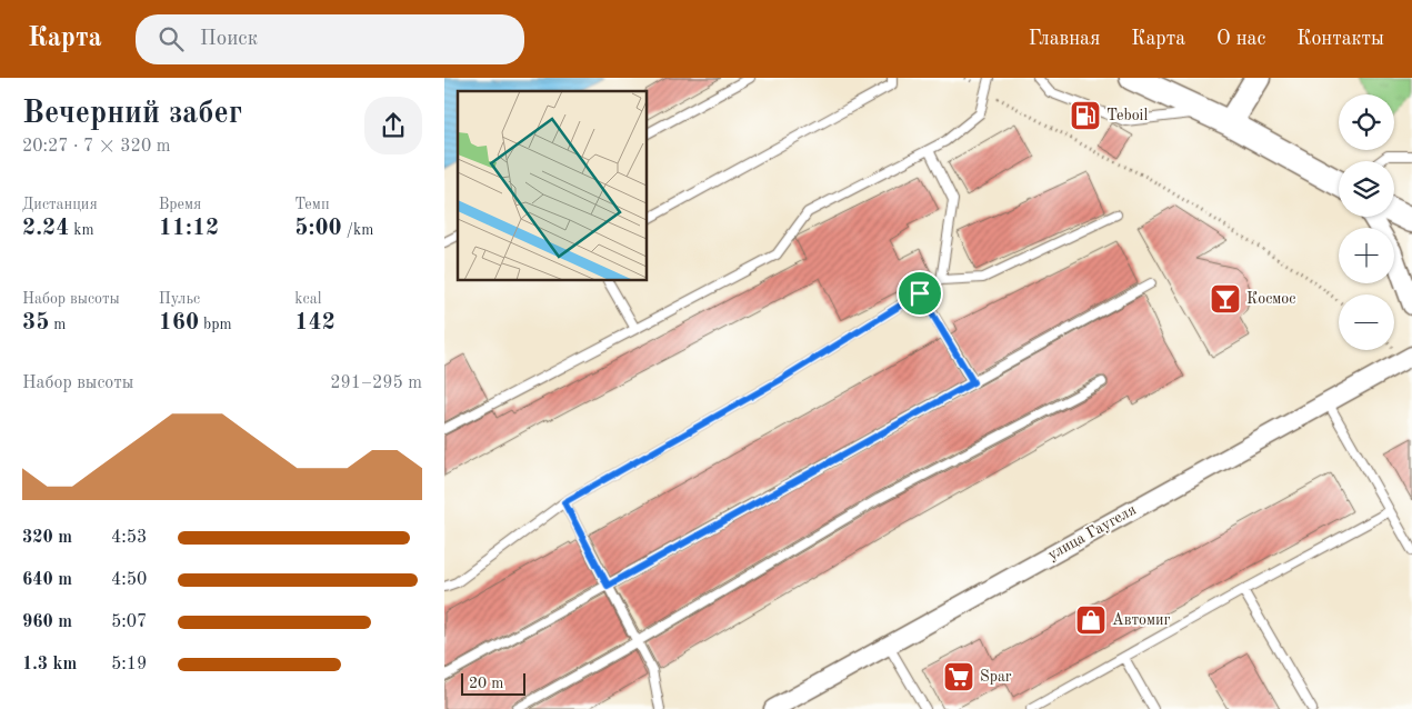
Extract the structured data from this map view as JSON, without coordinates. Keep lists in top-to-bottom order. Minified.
{"streets":{"street":["улица Гаугеля"]},"places":{"fuel station":["Teboil"],"bar":["Космос"],"shop":["Автомиг"],"supermarket":["Spar"]},"scale_bar":"20 m","page":{"header":"Карта","search":"Поиск","nav":["Главная","Карта","О нас","Контакты"],"heading":["Вечерний забег","20:27 · 7 × 320 m"],"map_buttons":["+","−"],"stats":[["Дистанция","2.24 km"],["Время","11:12"],["Темп","5:00 /km"],["Набор высоты","35 m"],["Пульс","160 bpm"],["kcal","142"]],"chart":["Набор высоты","291–295 m"],"list":[{"name":"320 m","note":"4:53"},{"name":"640 m","note":"4:50"},{"name":"960 m","note":"5:07"},{"name":"1.3 km","note":"5:19"}],"scale":"20 m"}}
